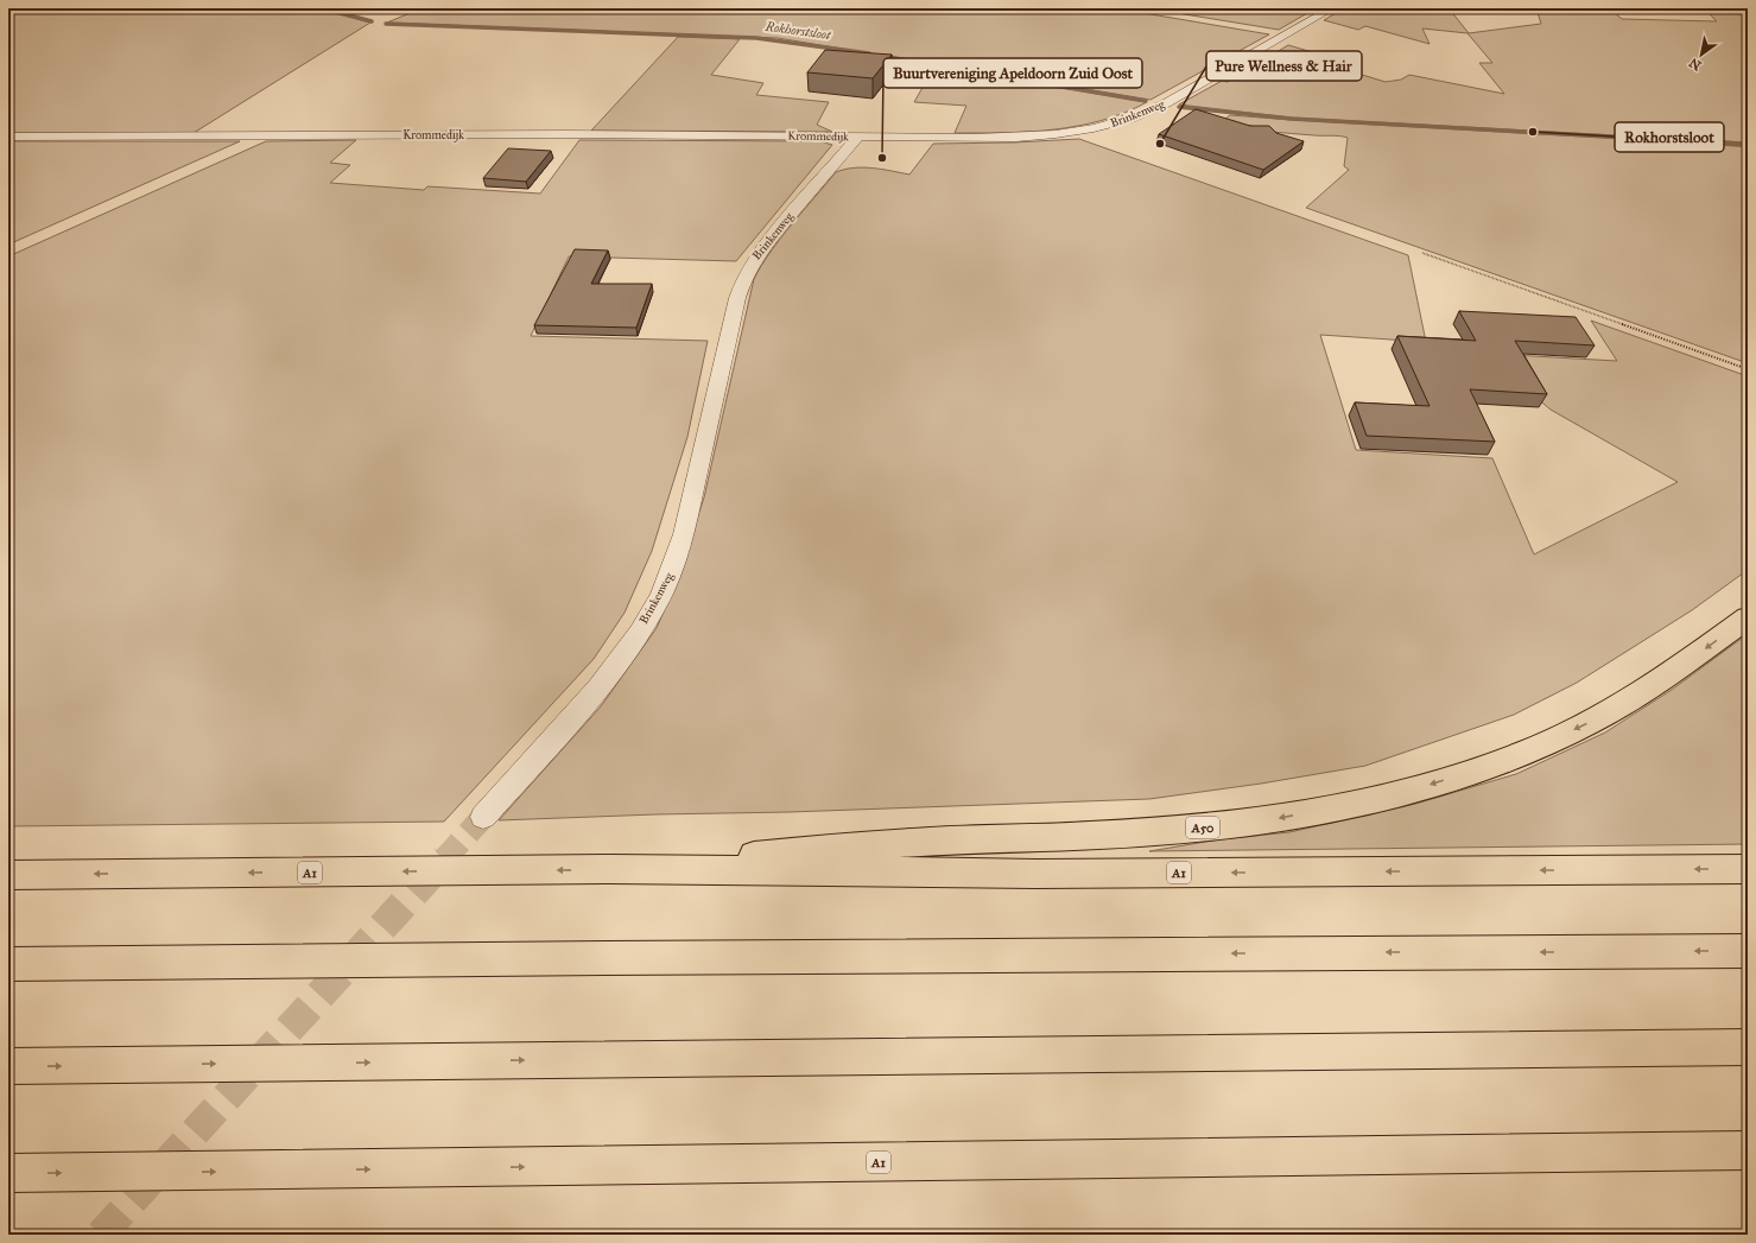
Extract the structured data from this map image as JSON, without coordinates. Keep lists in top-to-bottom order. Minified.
{"streets":{"highway":["A50","A1"],"street":["Brinkenweg","Krommedijk"]},"crossings":[["Brinkenweg","Krommedijk"],["A50","A1"]],"water":["Rokhorstsloot"],"places":["Rokhorstsloot","Pure Wellness & Hair","Buurtvereniging Apeldoorn Zuid Oost"],"north":"bottom left"}
